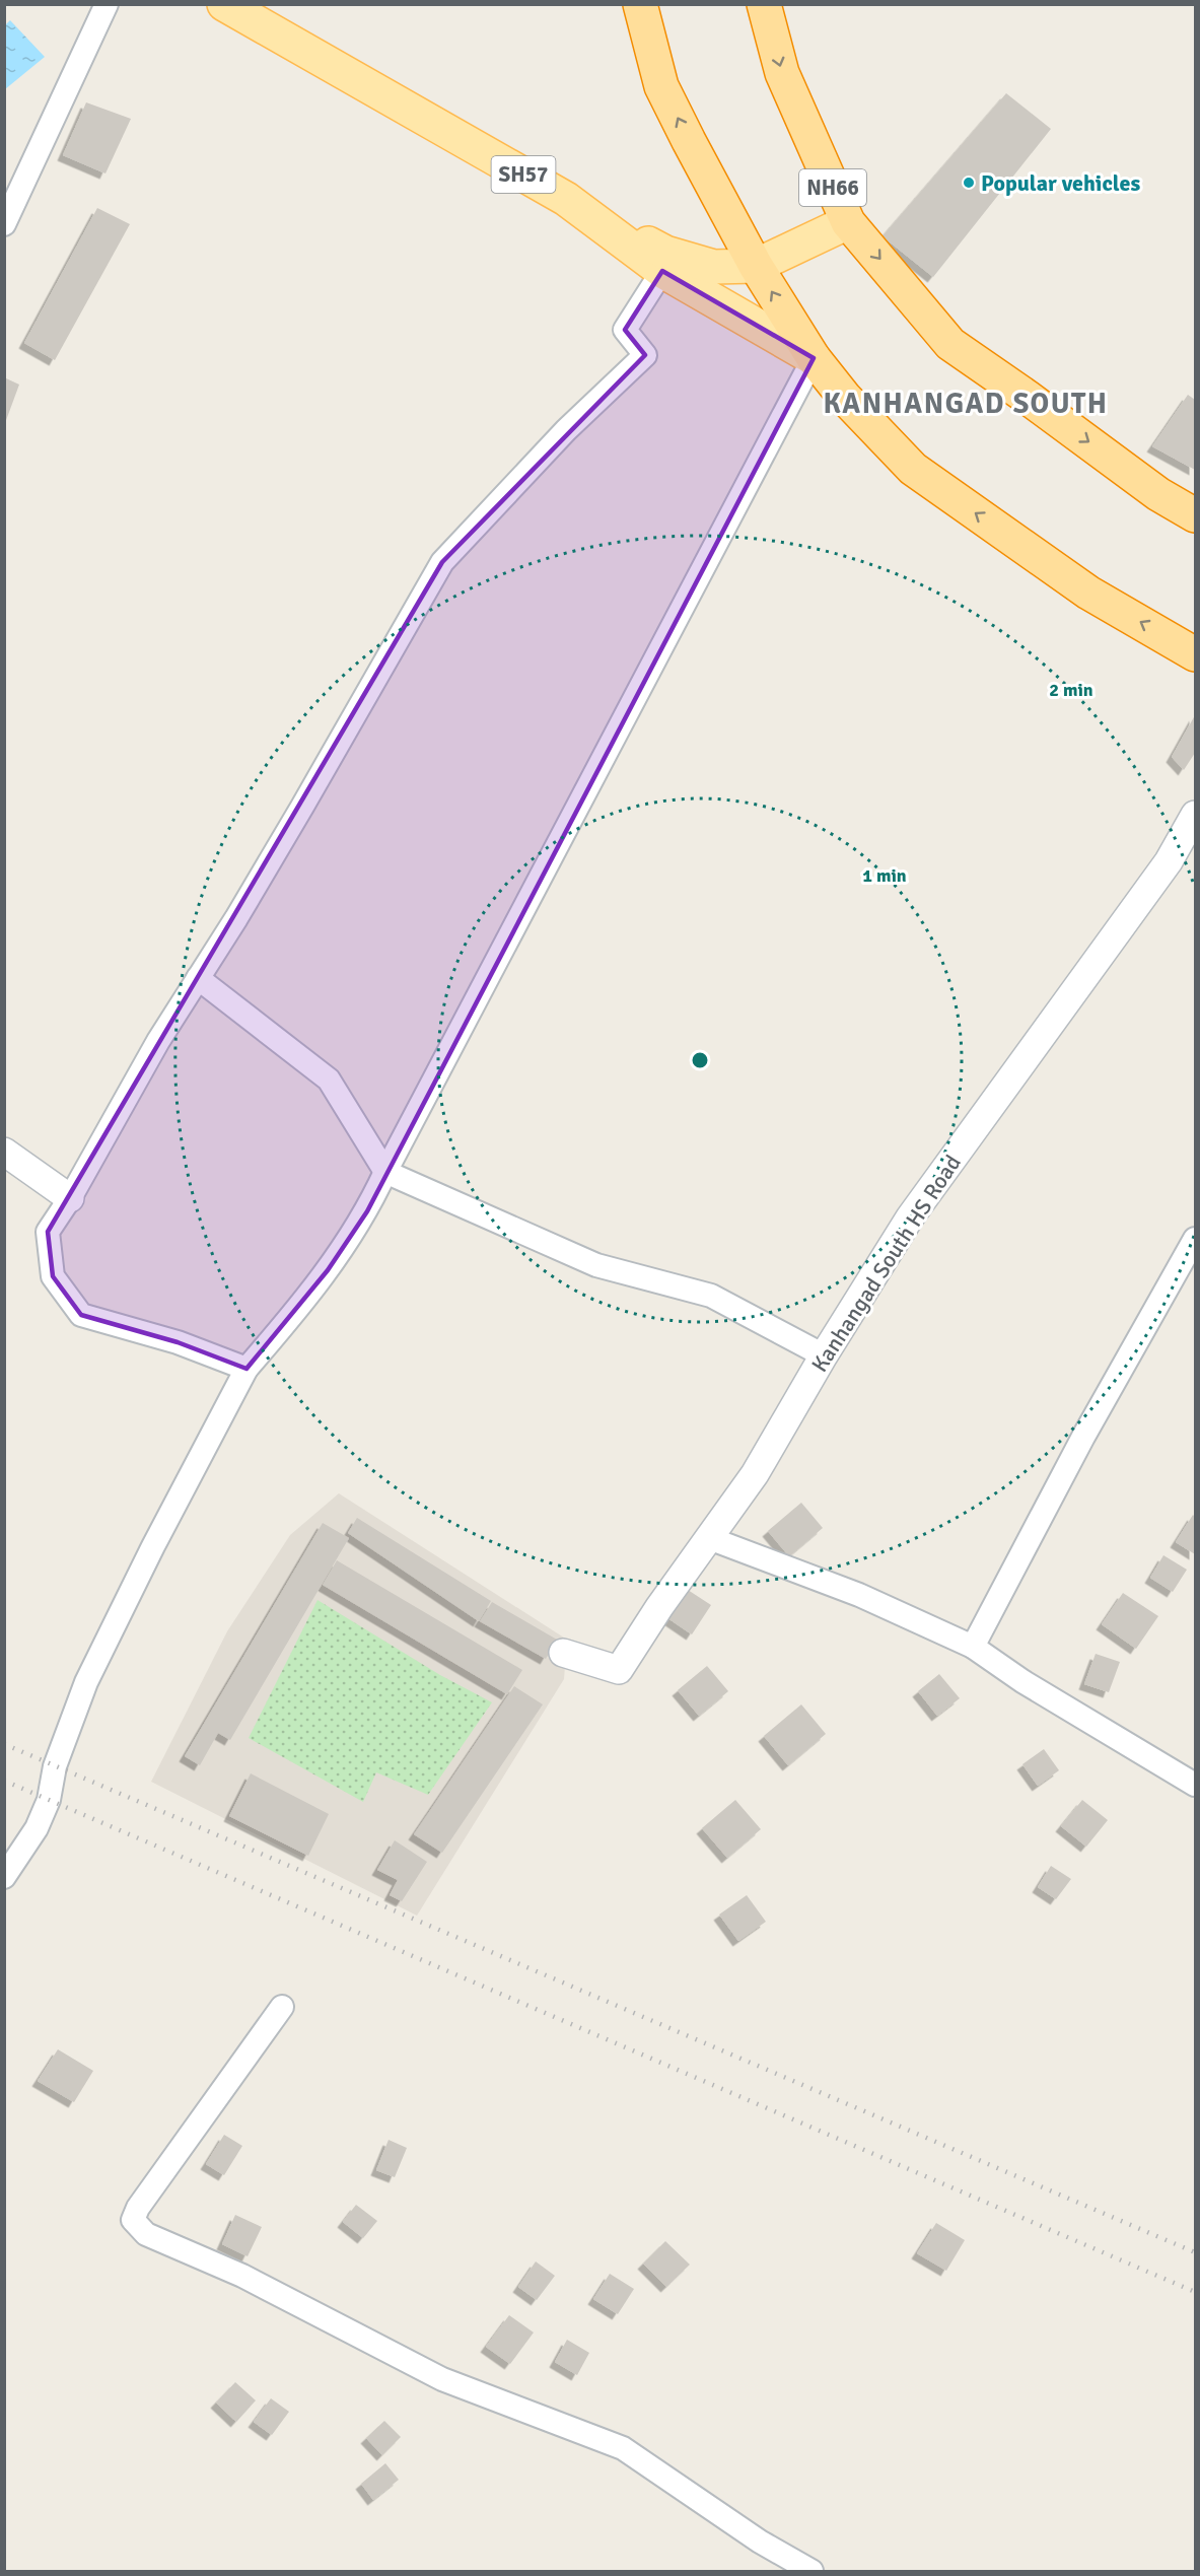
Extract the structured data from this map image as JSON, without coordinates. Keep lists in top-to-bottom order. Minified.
{"streets":{"highway":["NH66"],"main road":["SH57"],"street":["Kanhangad South HS Road"]},"crossings":[["SH57","NH66"]],"districts":["KANHANGAD SOUTH"],"places":["Popular vehicles"],"rings":["2 min","1 min"]}
